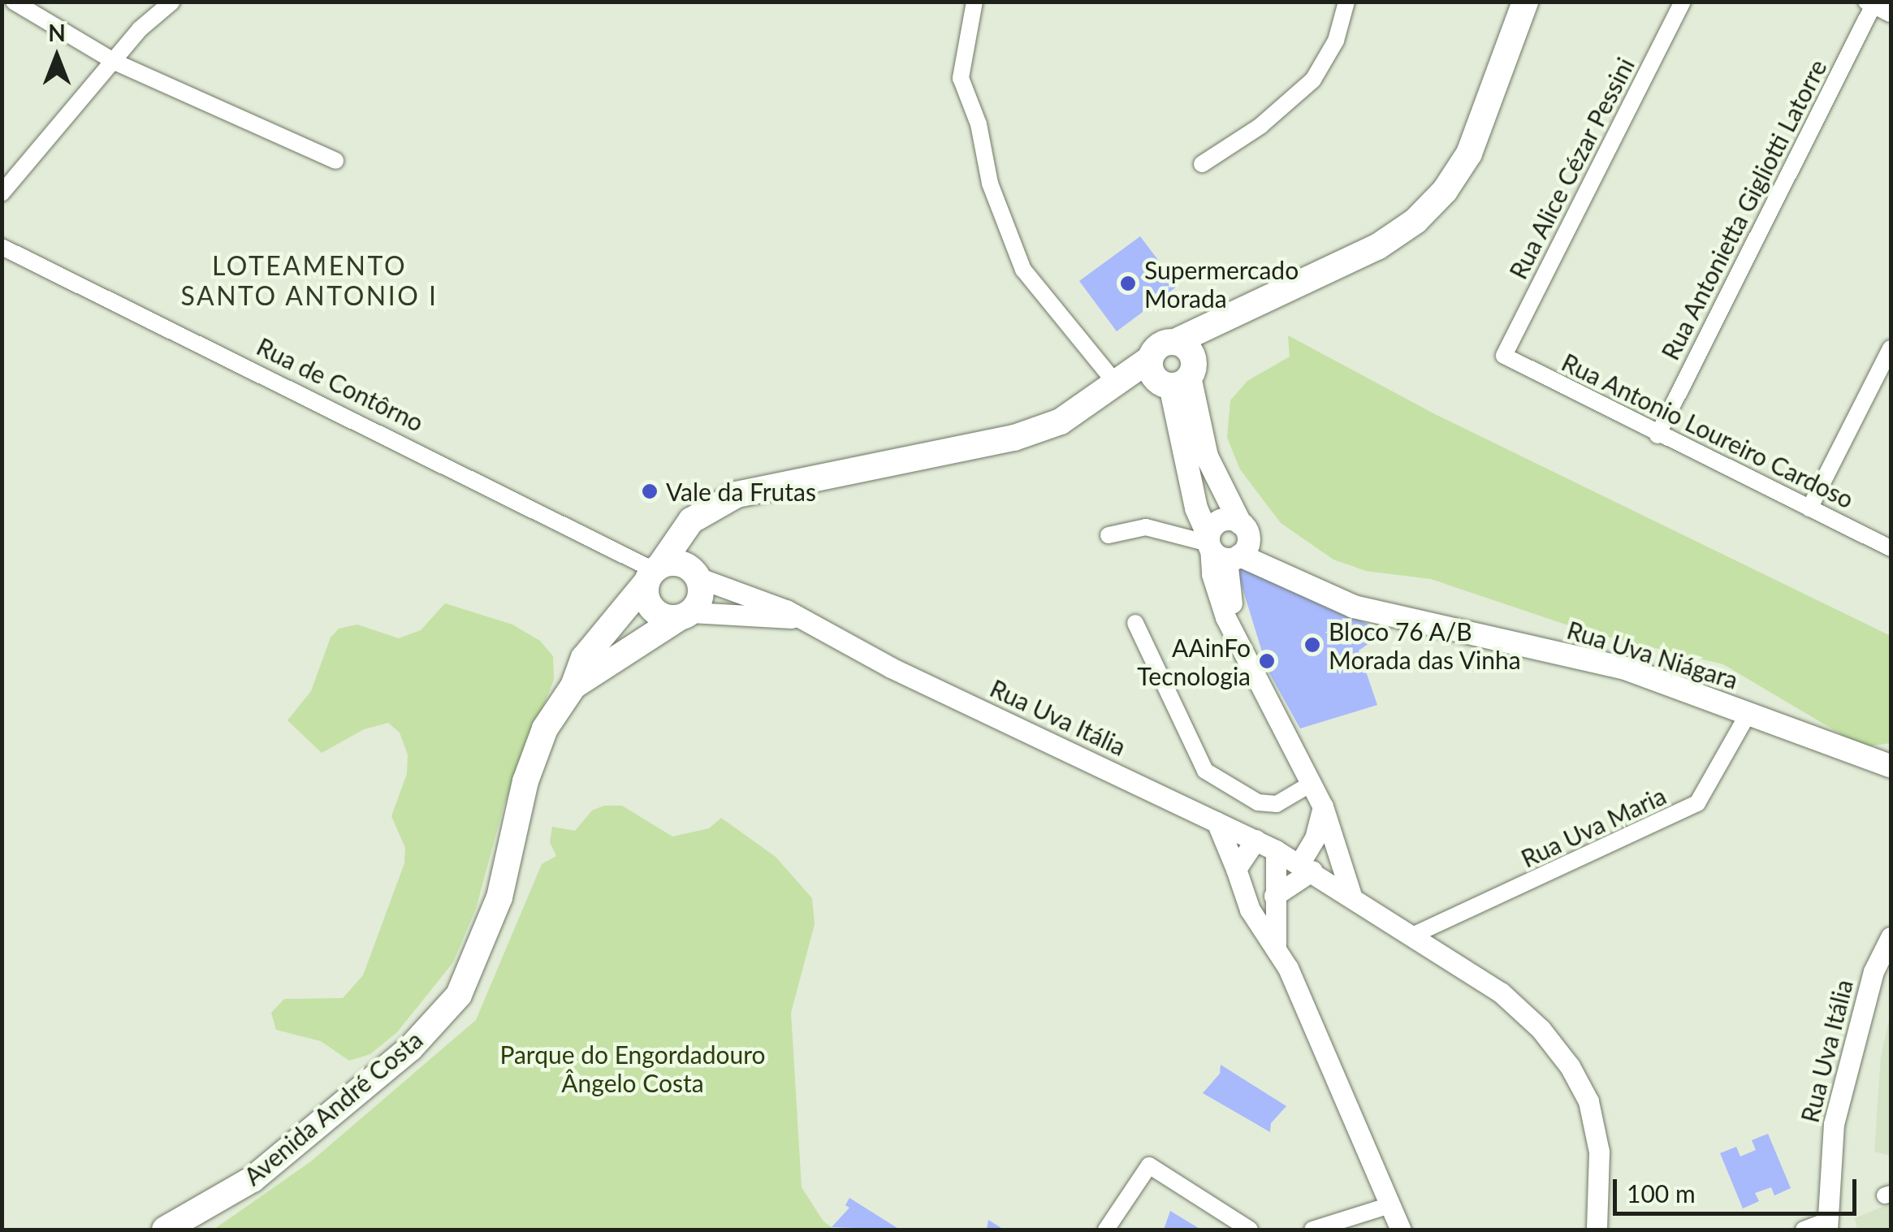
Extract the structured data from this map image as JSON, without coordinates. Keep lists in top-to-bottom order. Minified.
{"streets":{"main road":["Rua Uva Niágara","Avenida André Costa"],"street":["Rua Alice Cézar Pessini","Rua Antonietta Gigliotti Latorre","Rua de Contôrno","Rua Antonio Loureiro Cardoso","Rua Uva Itália","Rua Uva Maria"]},"crossings":[["Rua Alice Cézar Pessini","Rua Antonio Loureiro Cardoso"],["Rua Antonietta Gigliotti Latorre","Rua Antonio Loureiro Cardoso"],["Rua de Contôrno","Rua Uva Itália"],["Rua de Contôrno","Avenida André Costa"],["Rua Uva Niágara","Rua Uva Maria"],["Rua Uva Niágara","Avenida André Costa"],["Rua Uva Itália","Rua Uva Maria"],["Rua Uva Itália","Avenida André Costa"]],"districts":["LOTEAMENTO SANTO ANTONIO I"],"parks":["Parque do Engordadouro Ângelo Costa"],"places":["Supermercado Morada","Vale da Frutas","Bloco 76 A/B Morada das Vinha","AAinFo Tecnologia"],"scale_bar":"100 m","north":"top"}
